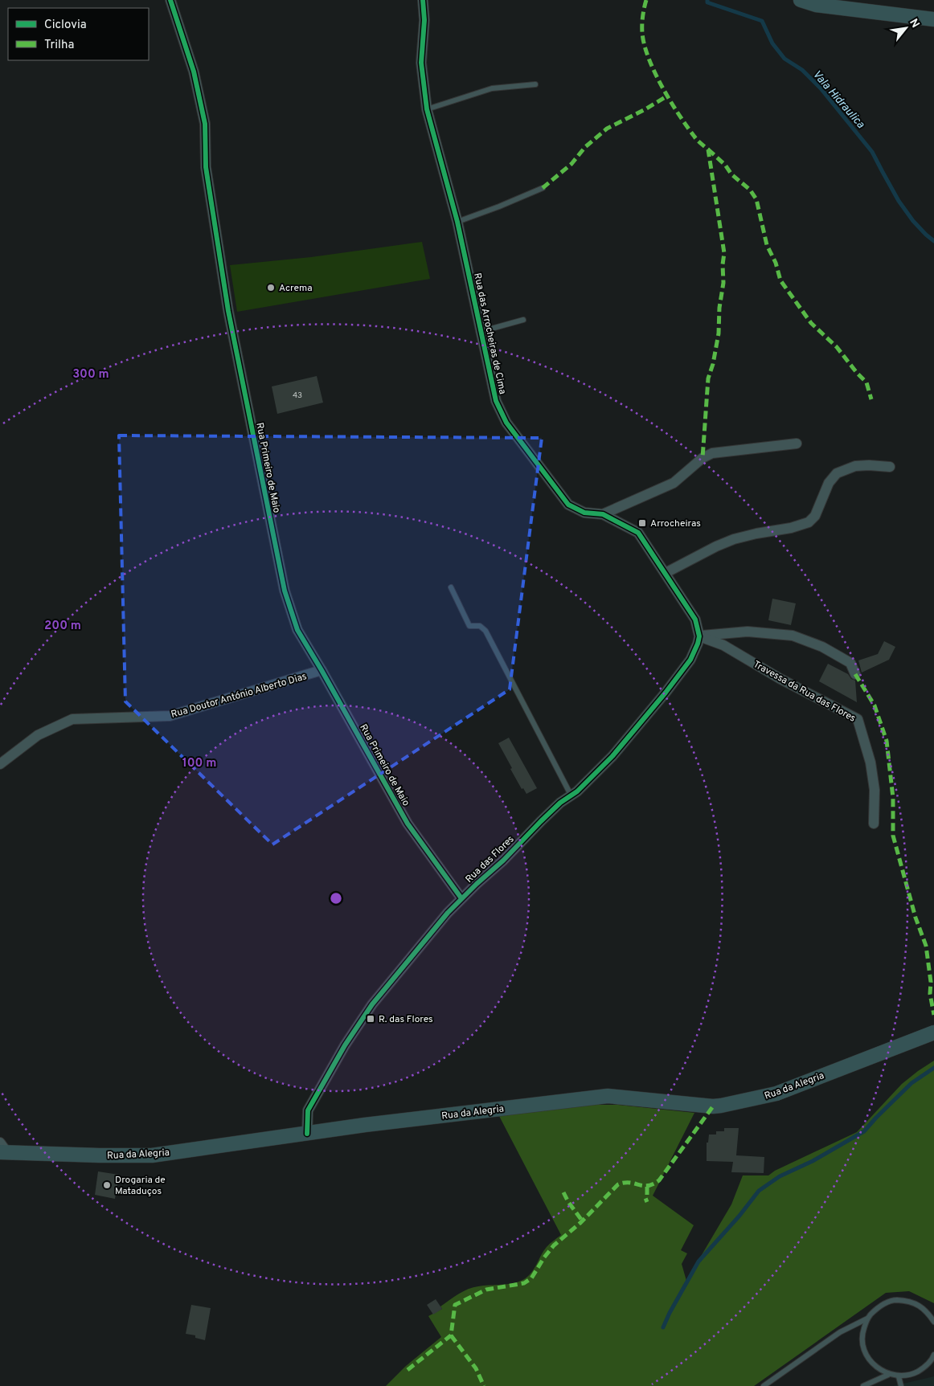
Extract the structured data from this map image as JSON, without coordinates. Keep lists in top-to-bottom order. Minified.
{"streets":{"street":["Rua das Arrocheiras de Cima","Rua Primeiro de Maio","Travessa da Rua das Flores","Rua Doutor António Alberto Dias","Rua das Flores","Rua da Alegria"]},"crossings":[["Rua das Arrocheiras de Cima","Travessa da Rua das Flores"],["Rua das Arrocheiras de Cima","Rua das Flores"],["Rua Primeiro de Maio","Rua Doutor António Alberto Dias"],["Rua Primeiro de Maio","Rua das Flores"],["Travessa da Rua das Flores","Rua das Flores"],["Rua das Flores","Rua da Alegria"]],"water":["Vala Hidraulica"],"places":{"other":["Acrema","Drogaria de Mataduços"],"transit":["Arrocheiras","R. das Flores"]},"house_numbers":["43"],"legend":["Ciclovia","Trilha"],"north":"top right","rings":["300 m","200 m","100 m"]}
